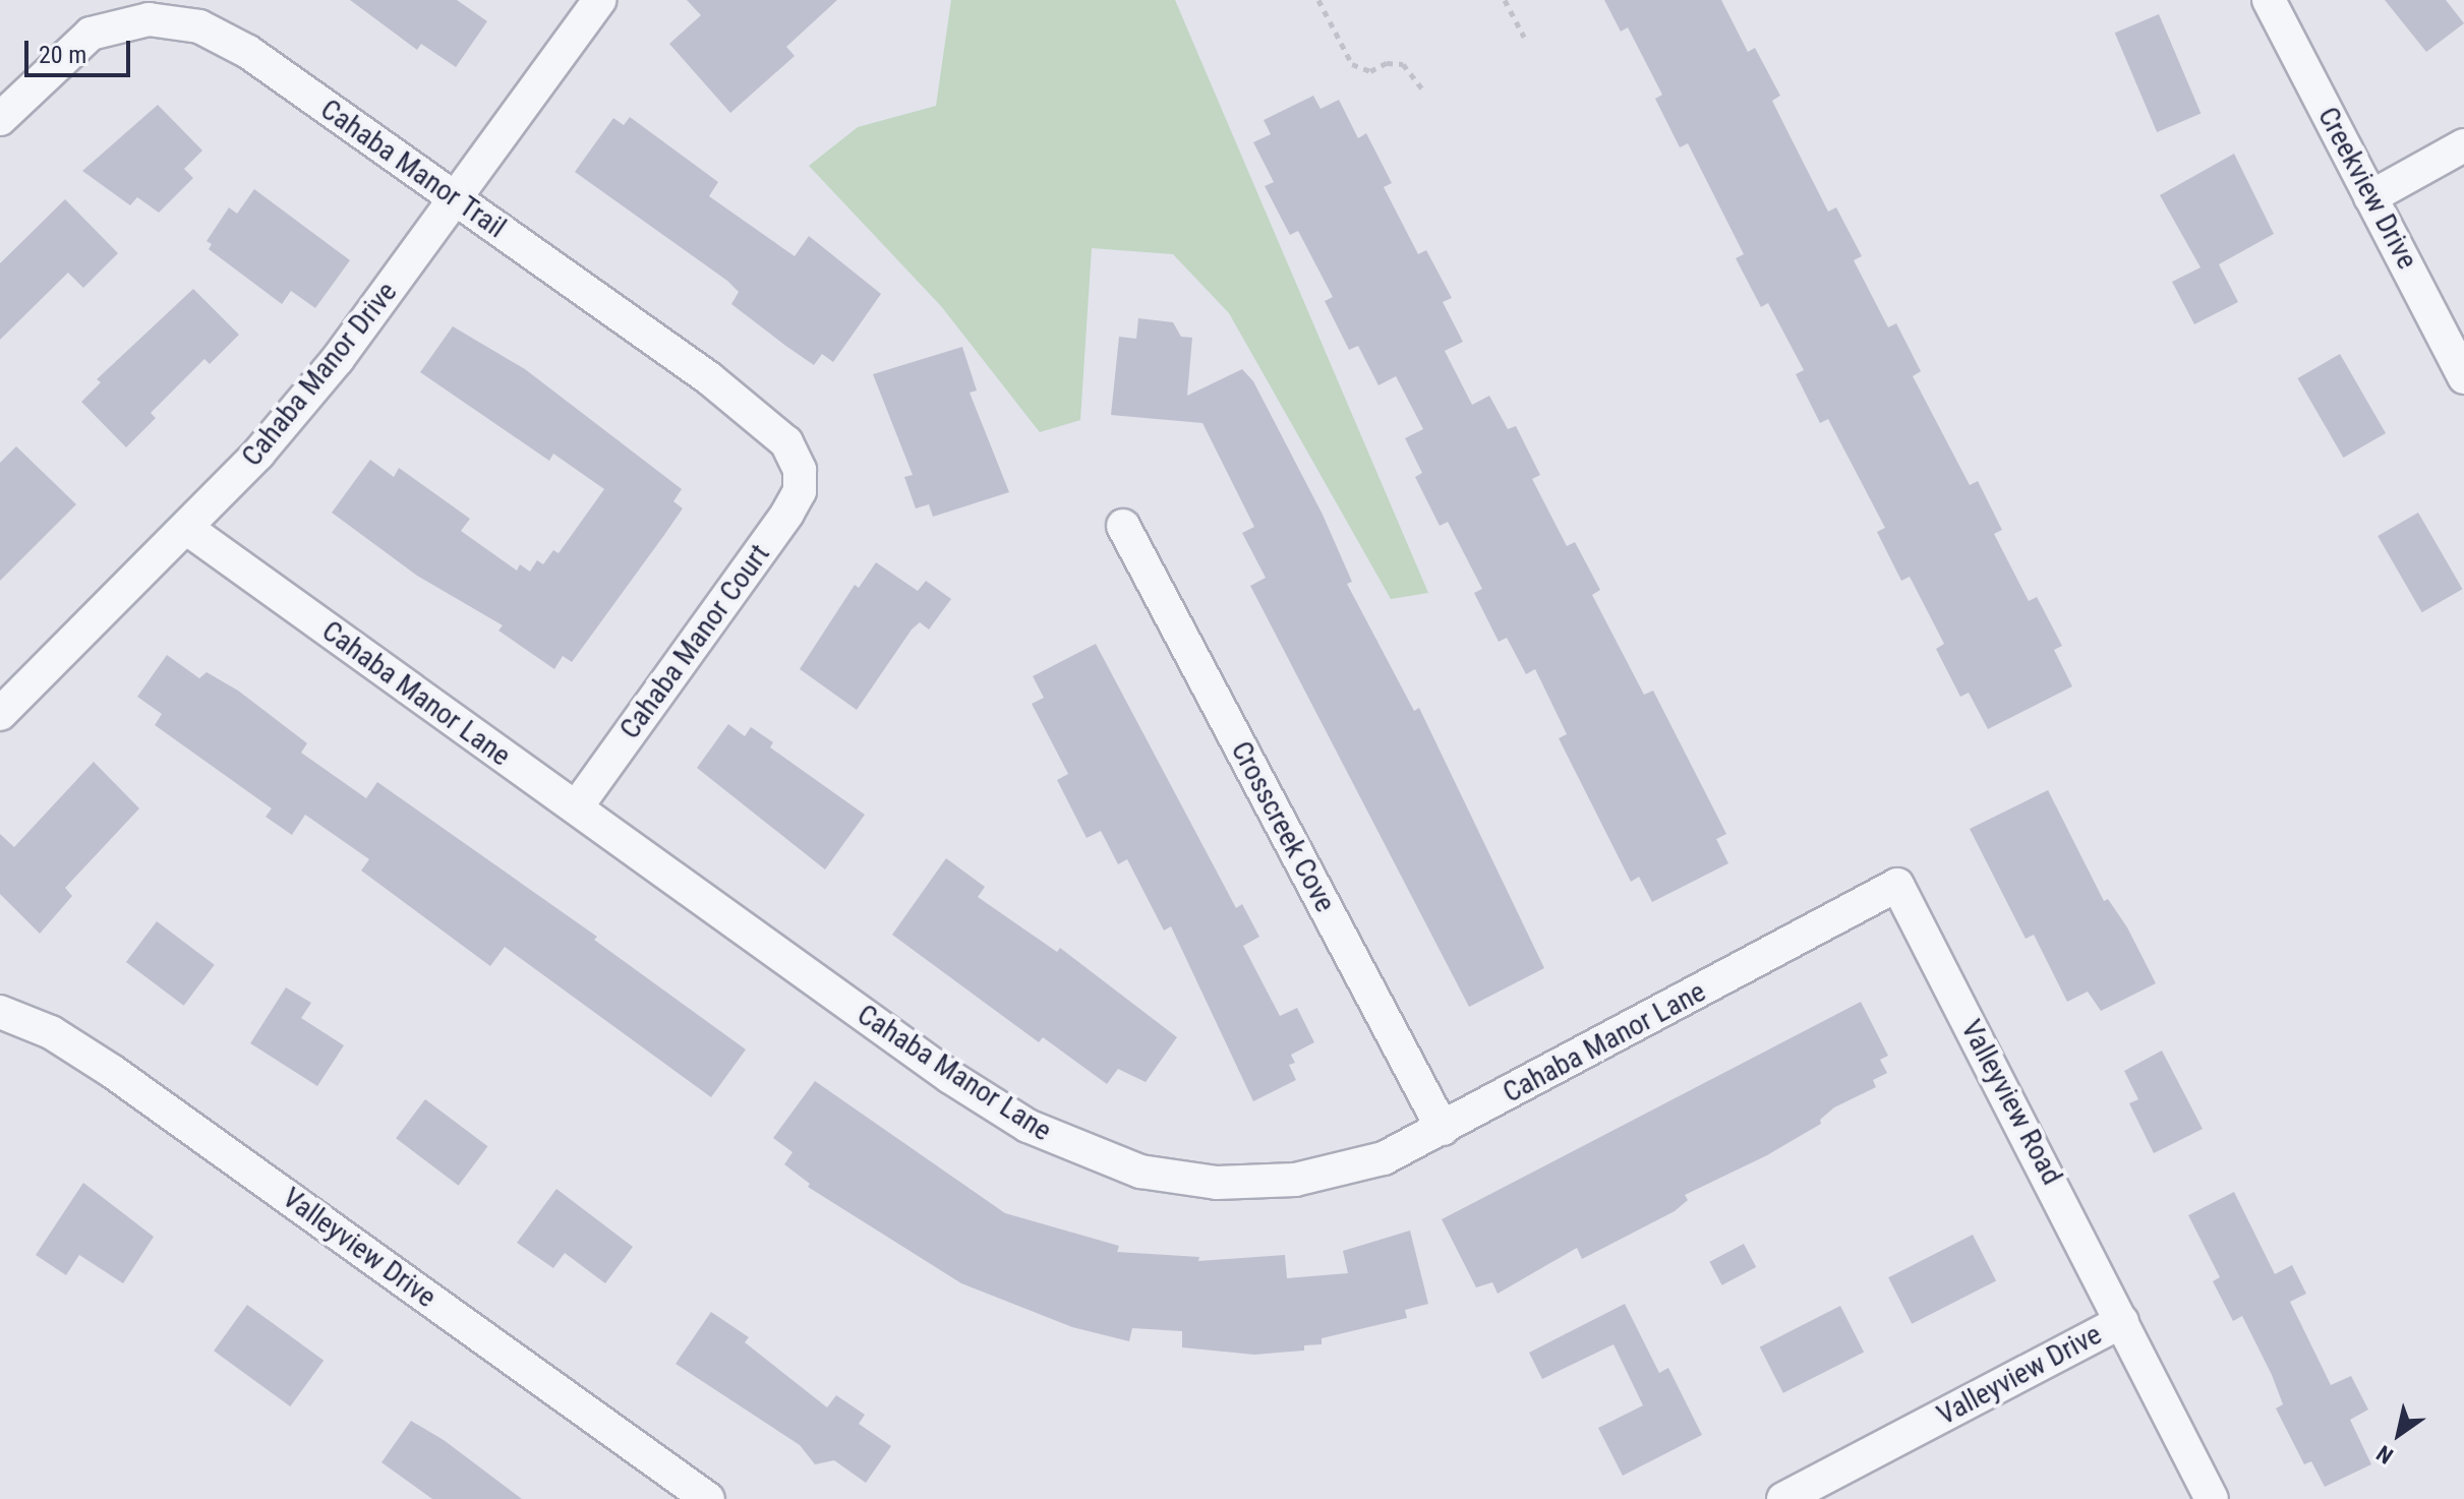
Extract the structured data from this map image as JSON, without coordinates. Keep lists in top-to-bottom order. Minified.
{"streets":{"street":["Cahaba Manor Trail","Creekview Drive","Cahaba Manor Drive","Cahaba Manor Court","Cahaba Manor Lane","Crosscreek Cove","Valleyview Road","Valleyview Drive"]},"crossings":[["Cahaba Manor Trail","Cahaba Manor Drive"],["Cahaba Manor Trail","Cahaba Manor Court"],["Cahaba Manor Drive","Cahaba Manor Lane"],["Cahaba Manor Court","Cahaba Manor Lane"],["Cahaba Manor Lane","Crosscreek Cove"],["Cahaba Manor Lane","Valleyview Road"],["Valleyview Road","Valleyview Drive"]],"scale_bar":"20 m","north":"bottom left"}
